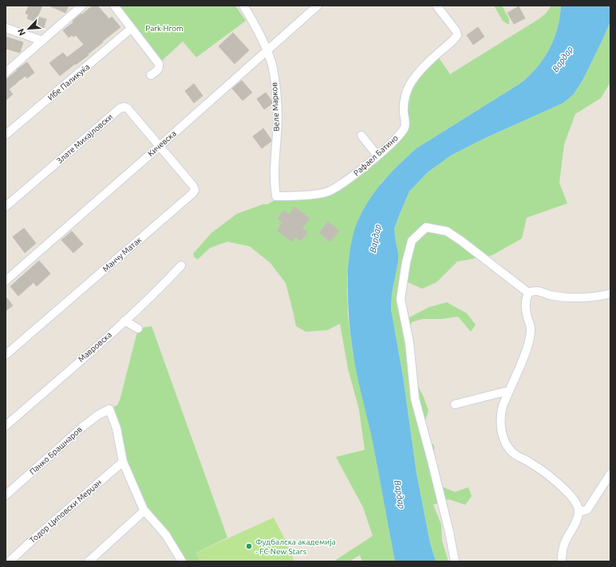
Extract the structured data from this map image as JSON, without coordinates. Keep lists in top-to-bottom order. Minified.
{"streets":{"street":["Ибе Паликуќа","Веле Марков","Злате Михајловски","Кичевска","Рафаел Батино","Манчу Матак","Мавровска","Панко Брашнаров","Тодор Циповски Мерџан"]},"crossings":[["Веле Марков","Кичевска"],["Веле Марков","Рафаел Батино"],["Злате Михајловски","Кичевска"],["Злате Михајловски","Манчу Матак"],["Кичевска","Манчу Матак"],["Панко Брашнаров","Тодор Циповски Мерџан"]],"water":["Вардар"],"parks":["Park Hrom"],"places":["Фудбалска академија - FC New Stars"],"north":"bottom left"}
